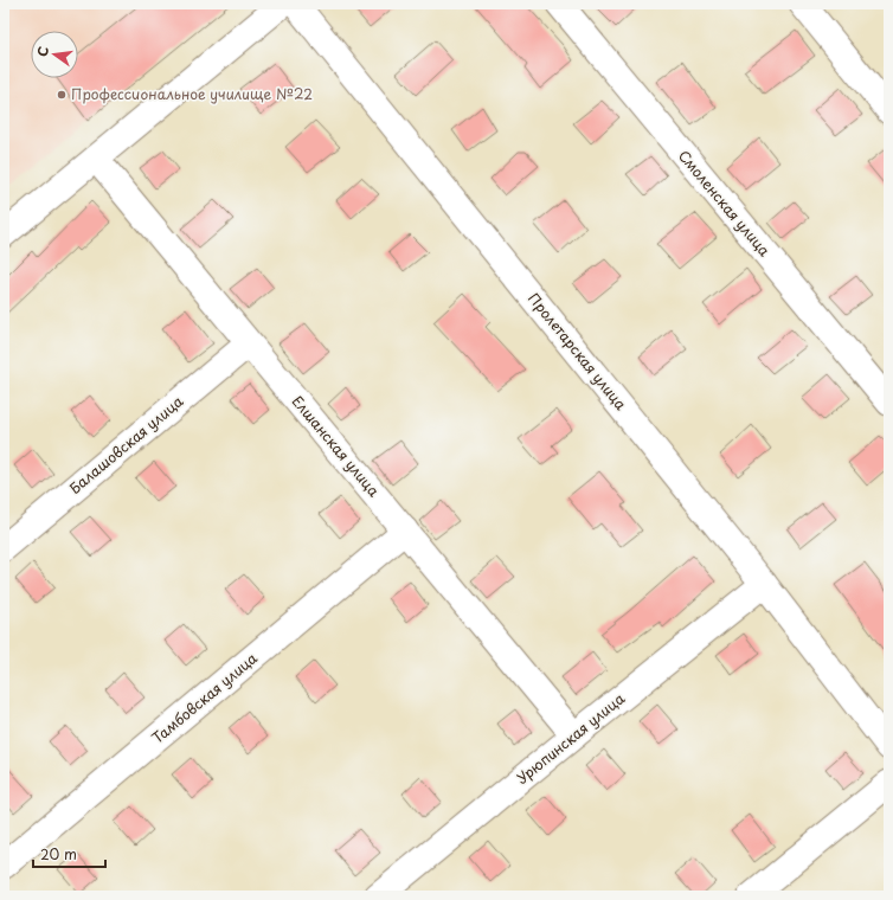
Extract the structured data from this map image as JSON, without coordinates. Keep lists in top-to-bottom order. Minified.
{"streets":{"street":["Смоленская улица","Пролетарская улица","Балашовская улица","Елшанская улица","Тамбовская улица","Урюпинская улица"]},"crossings":[["Пролетарская улица","Урюпинская улица"],["Балашовская улица","Елшанская улица"],["Елшанская улица","Тамбовская улица"],["Елшанская улица","Урюпинская улица"]],"places":["Профессиональное училище №22"],"scale_bar":"20 m","north":"left"}
